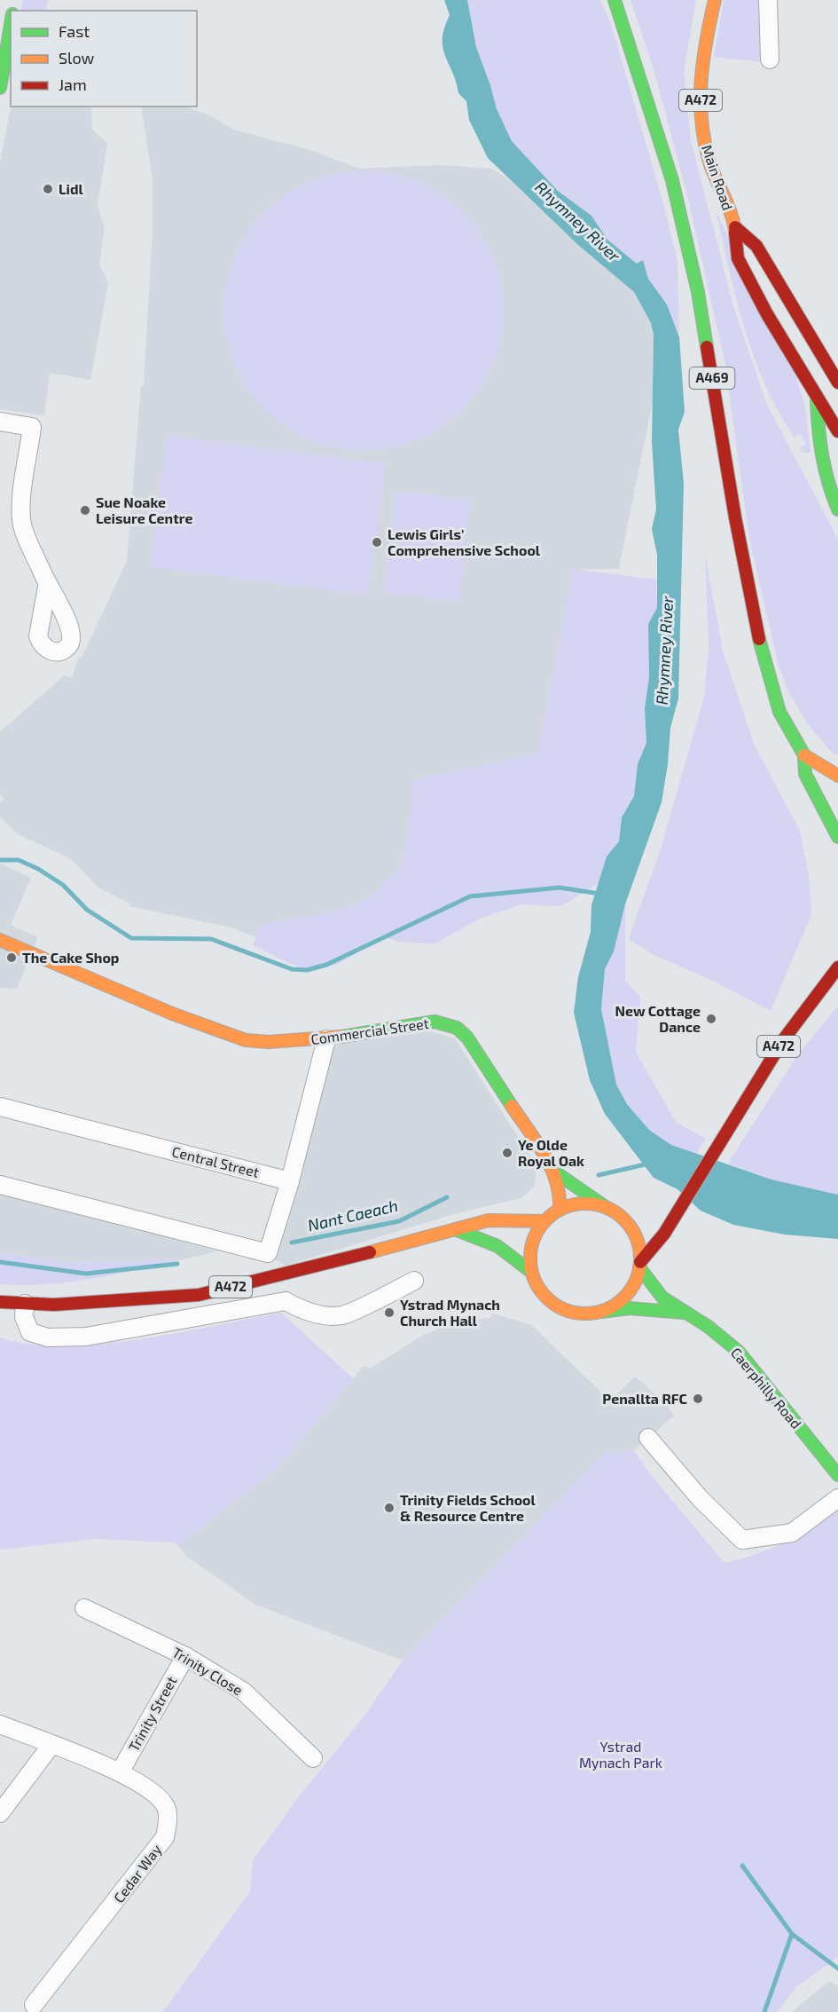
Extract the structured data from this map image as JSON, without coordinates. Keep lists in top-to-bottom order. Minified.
{"streets":{"main road":["A472","Main Road","A469","Commercial Street","Caerphilly Road"],"street":["Central Street","Trinity Close","Trinity Street","Cedar Way"]},"crossings":[["A472","Main Road"],["A472","Commercial Street"],["A472","Caerphilly Road"],["Commercial Street","Caerphilly Road"],["Trinity Close","Trinity Street"],["Trinity Street","Cedar Way"]],"water":["Rhymney River","Nant Caeach"],"parks":["Ystrad Mynach Park"],"places":["Lidl","Sue Noake Leisure Centre","Lewis Girls' Comprehensive School","The Cake Shop","New Cottage Dance","Ye Olde Royal Oak","Ystrad Mynach Church Hall","Penallta RFC","Trinity Fields School & Resource Centre"],"legend":["Fast","Slow","Jam"]}
